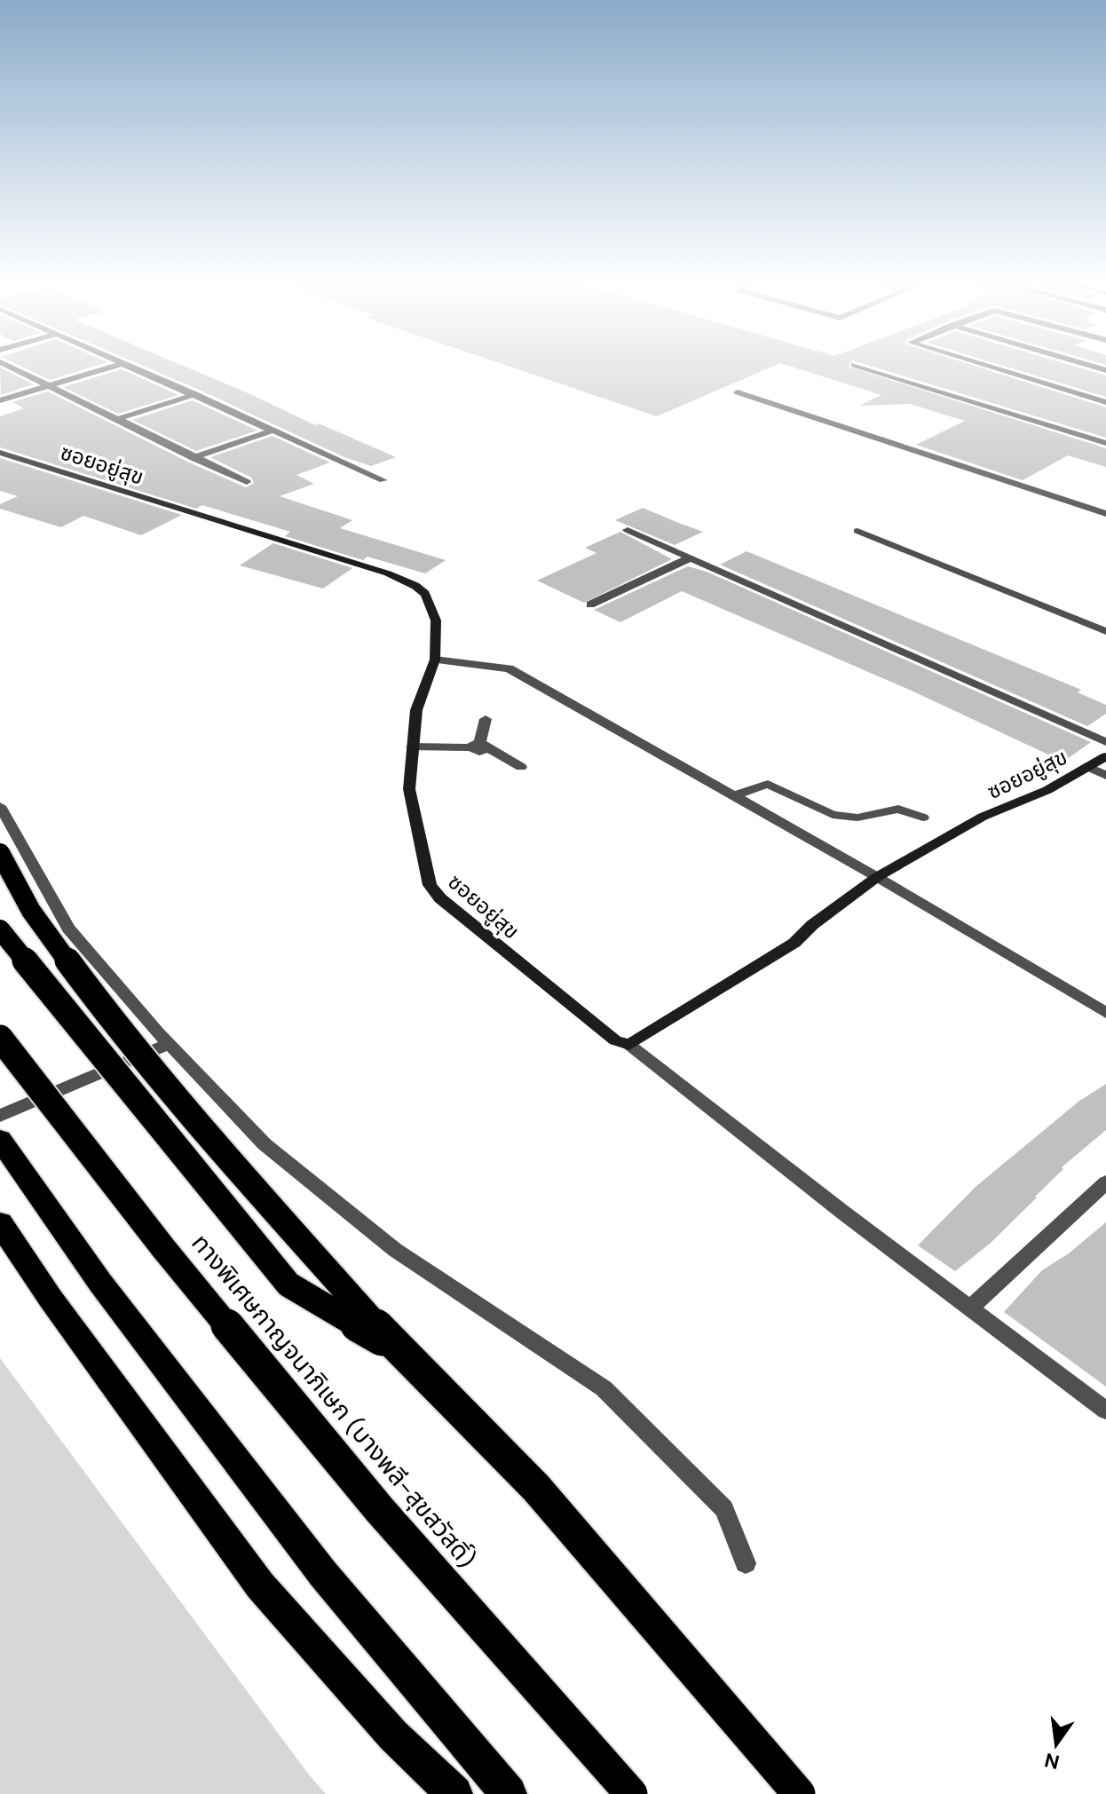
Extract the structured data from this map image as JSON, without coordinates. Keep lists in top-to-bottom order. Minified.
{"streets":{"highway":["ทางพิเศษกาญจนาภิเษก (บางพลี-สุขสวัสดิ์)"],"street":["ซอยอยู่สุข"]},"north":"bottom"}
